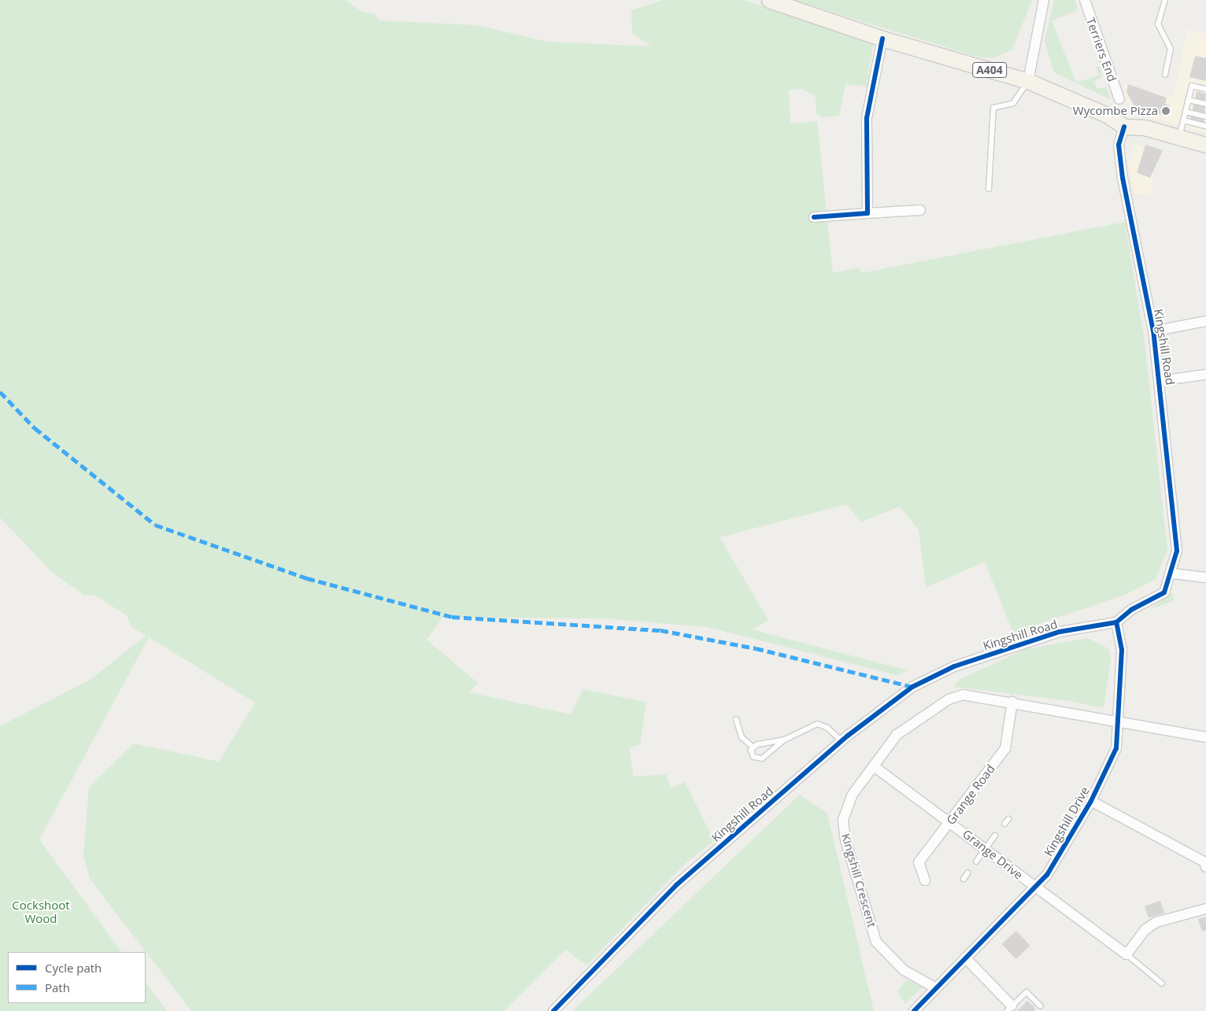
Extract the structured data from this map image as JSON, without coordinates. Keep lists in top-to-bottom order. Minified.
{"streets":{"main road":["A404"],"street":["Terriers End","Kingshill Road","Grange Road","Kingshill Drive","Grange Drive","Kingshill Crescent"]},"crossings":[["A404","Kingshill Road"],["Kingshill Road","Kingshill Drive"],["Grange Road","Grange Drive"],["Grange Road","Kingshill Crescent"],["Kingshill Drive","Grange Drive"],["Kingshill Drive","Kingshill Crescent"],["Grange Drive","Kingshill Crescent"]],"parks":["Cockshoot Wood"],"places":["Wycombe Pizza"],"legend":["Cycle path","Path"]}
